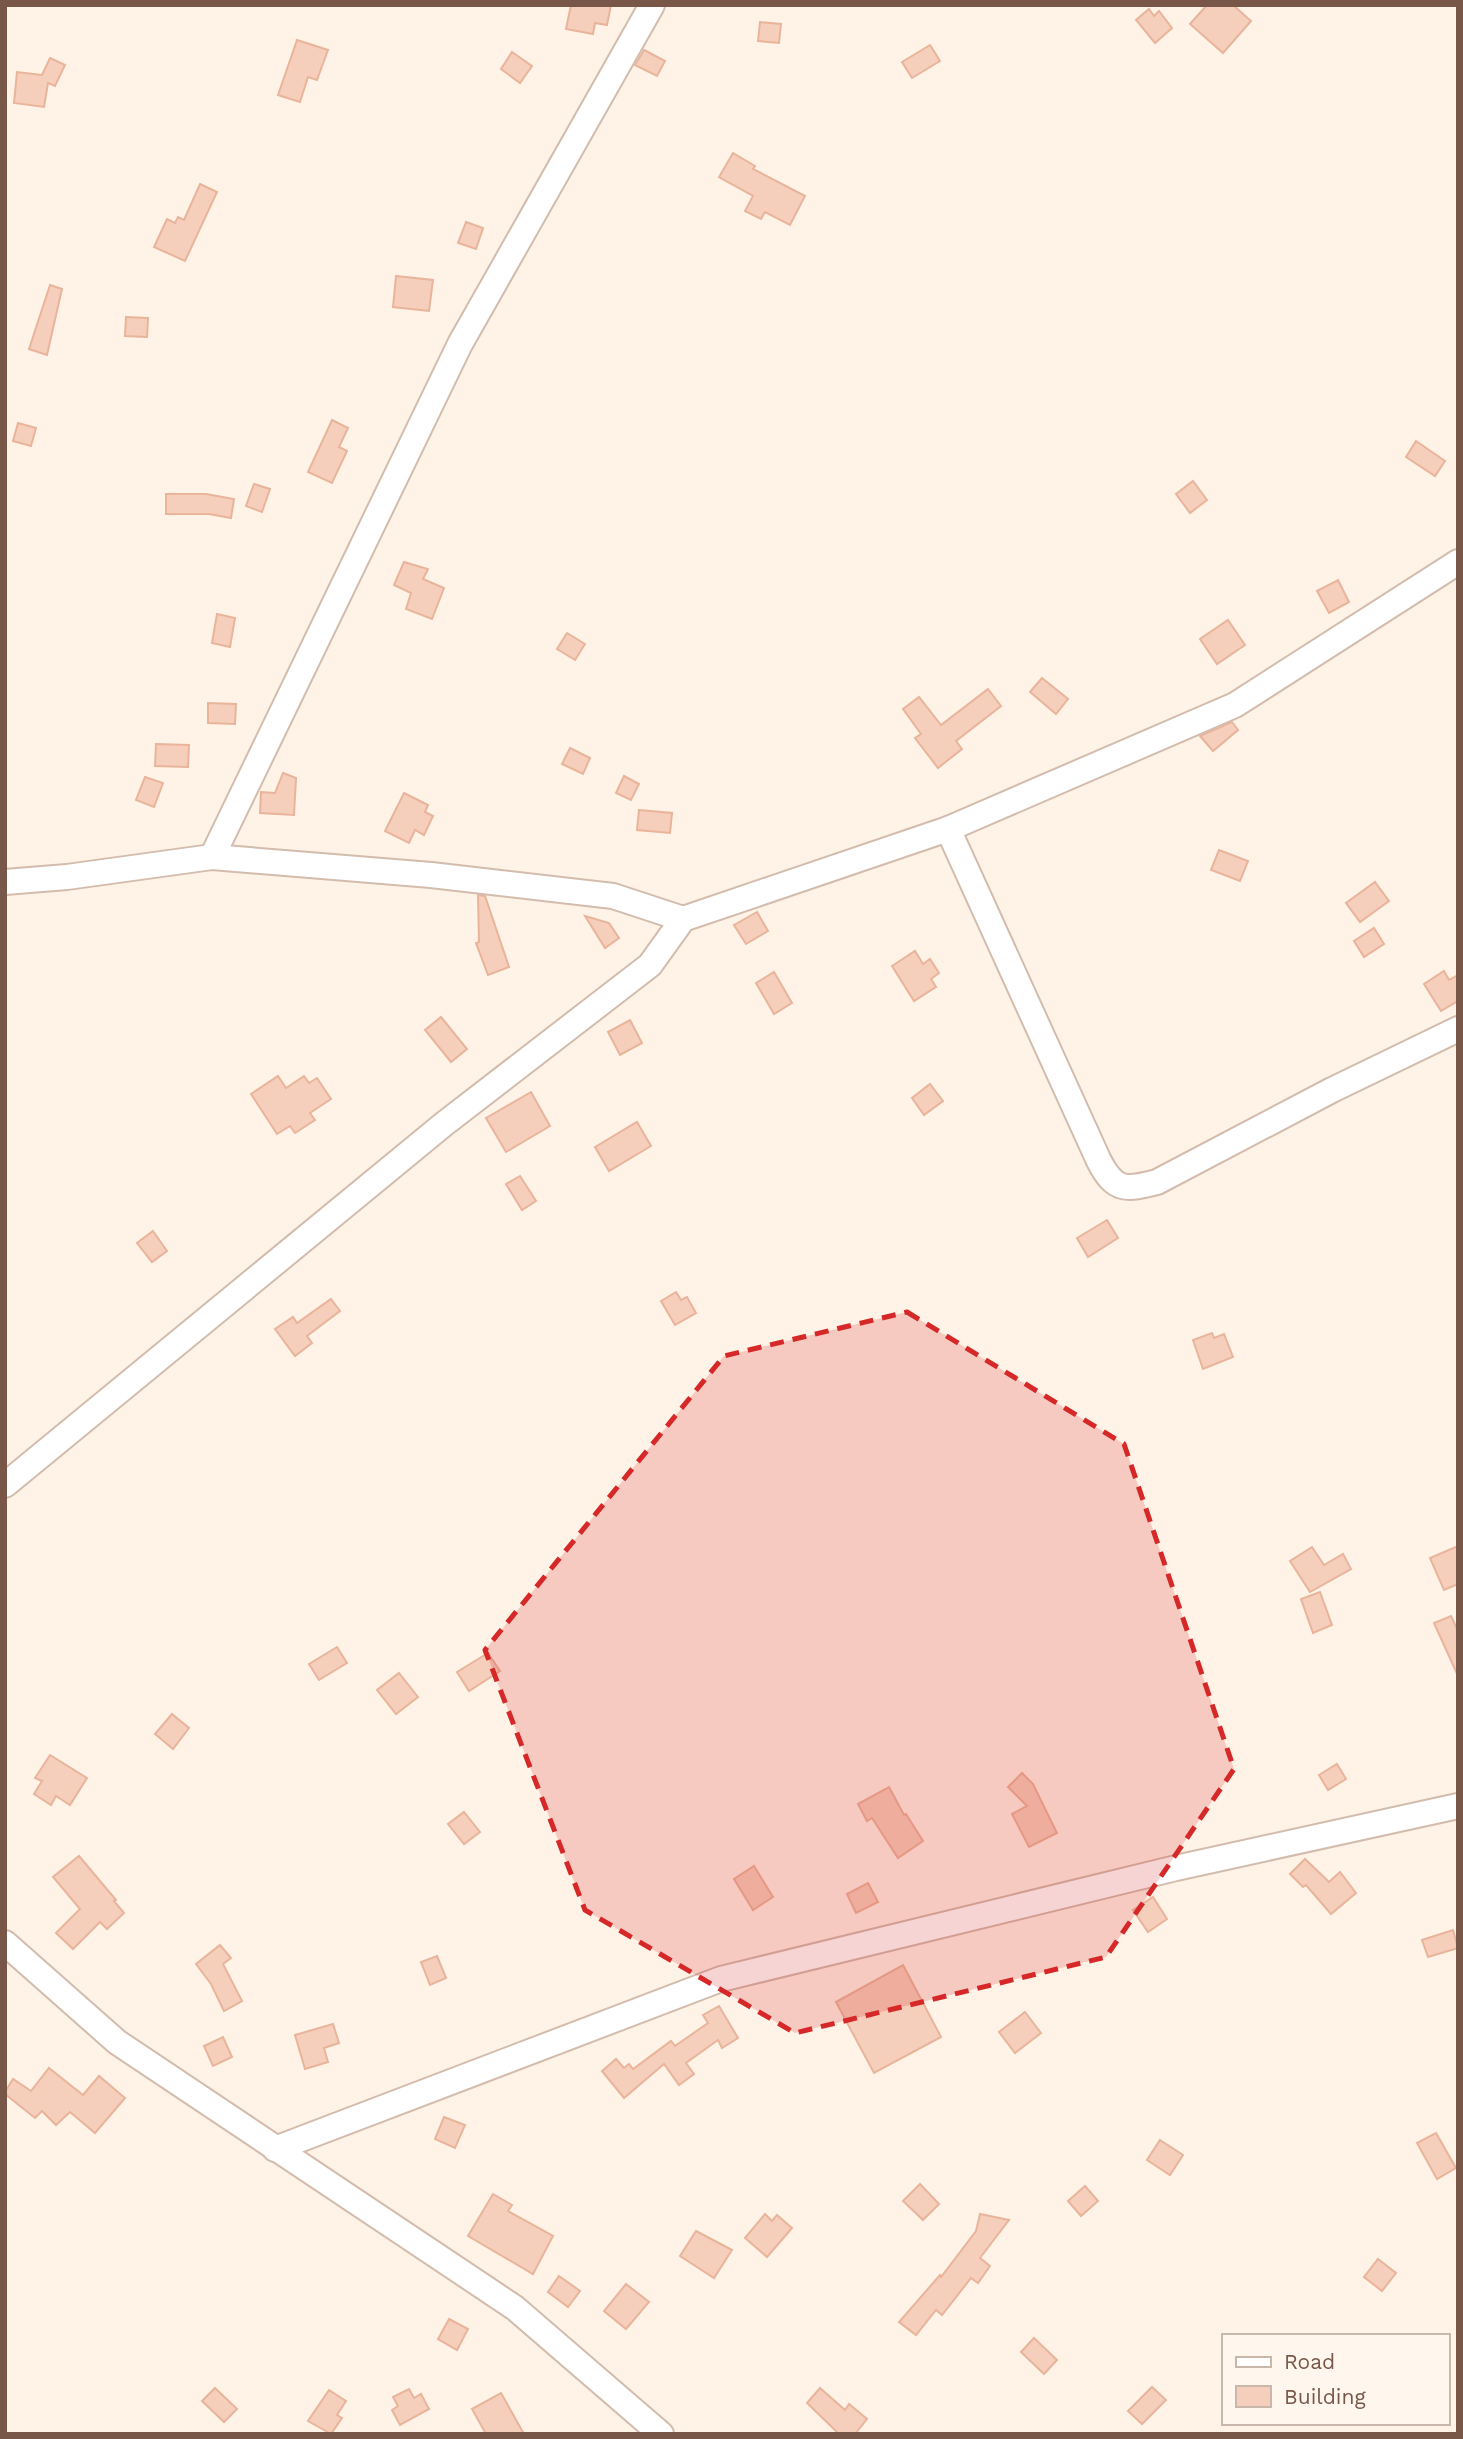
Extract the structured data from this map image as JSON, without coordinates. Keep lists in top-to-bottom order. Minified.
{"legend":["Road","Building"]}
